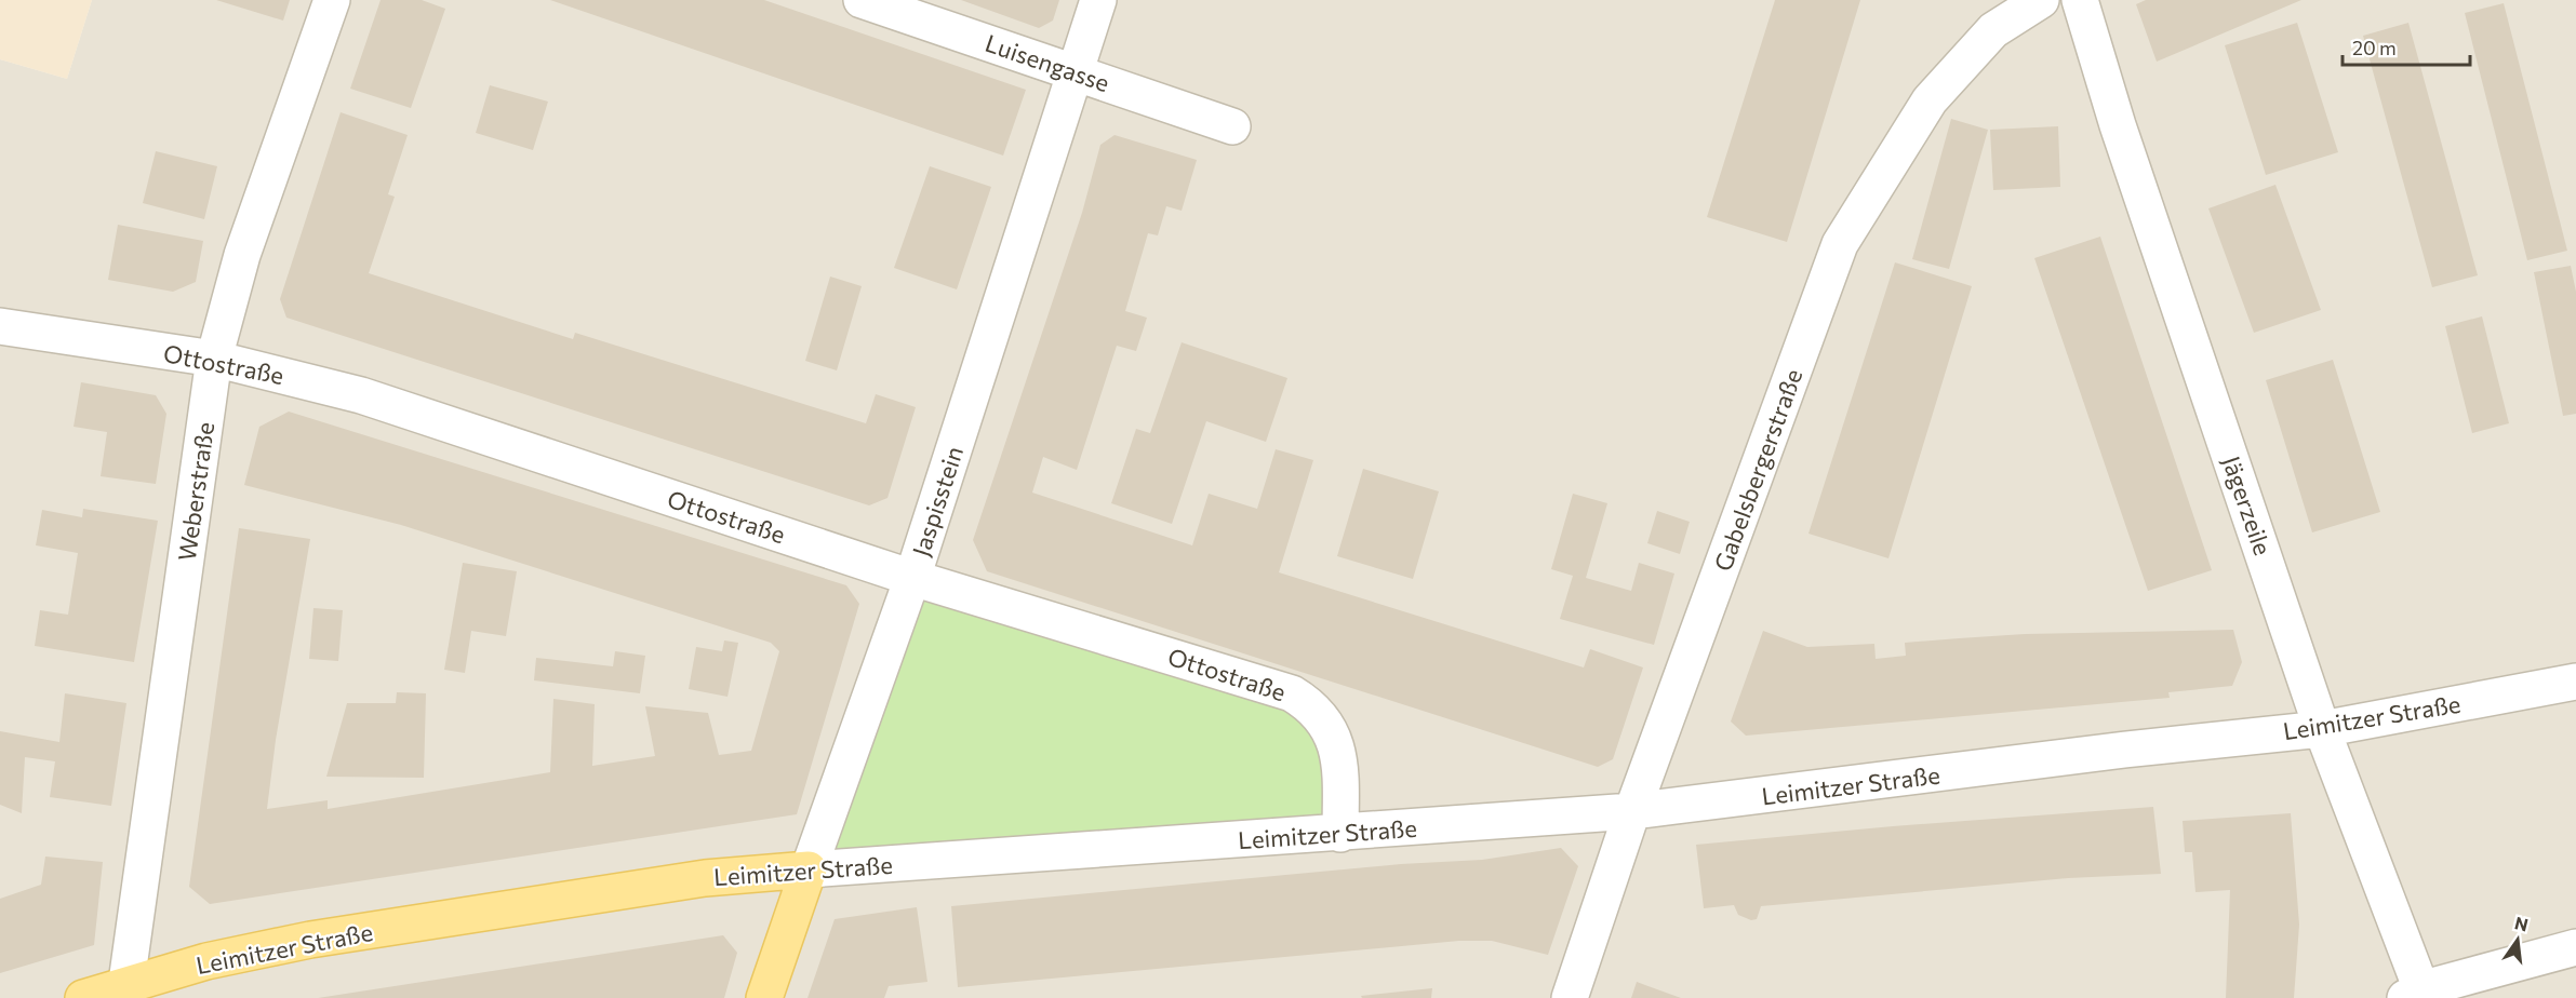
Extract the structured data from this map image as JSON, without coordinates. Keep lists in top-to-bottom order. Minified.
{"streets":{"main road":["Jaspisstein","Leimitzer Straße"],"street":["Luisengasse","Ottostraße","Gabelsbergerstraße","Weberstraße","Jägerzeile"]},"crossings":[["Luisengasse","Jaspisstein"],["Ottostraße","Weberstraße"],["Ottostraße","Jaspisstein"],["Ottostraße","Leimitzer Straße"],["Gabelsbergerstraße","Leimitzer Straße"],["Weberstraße","Leimitzer Straße"],["Jaspisstein","Leimitzer Straße"],["Jägerzeile","Leimitzer Straße"]],"scale_bar":"20 m","north":"top"}
